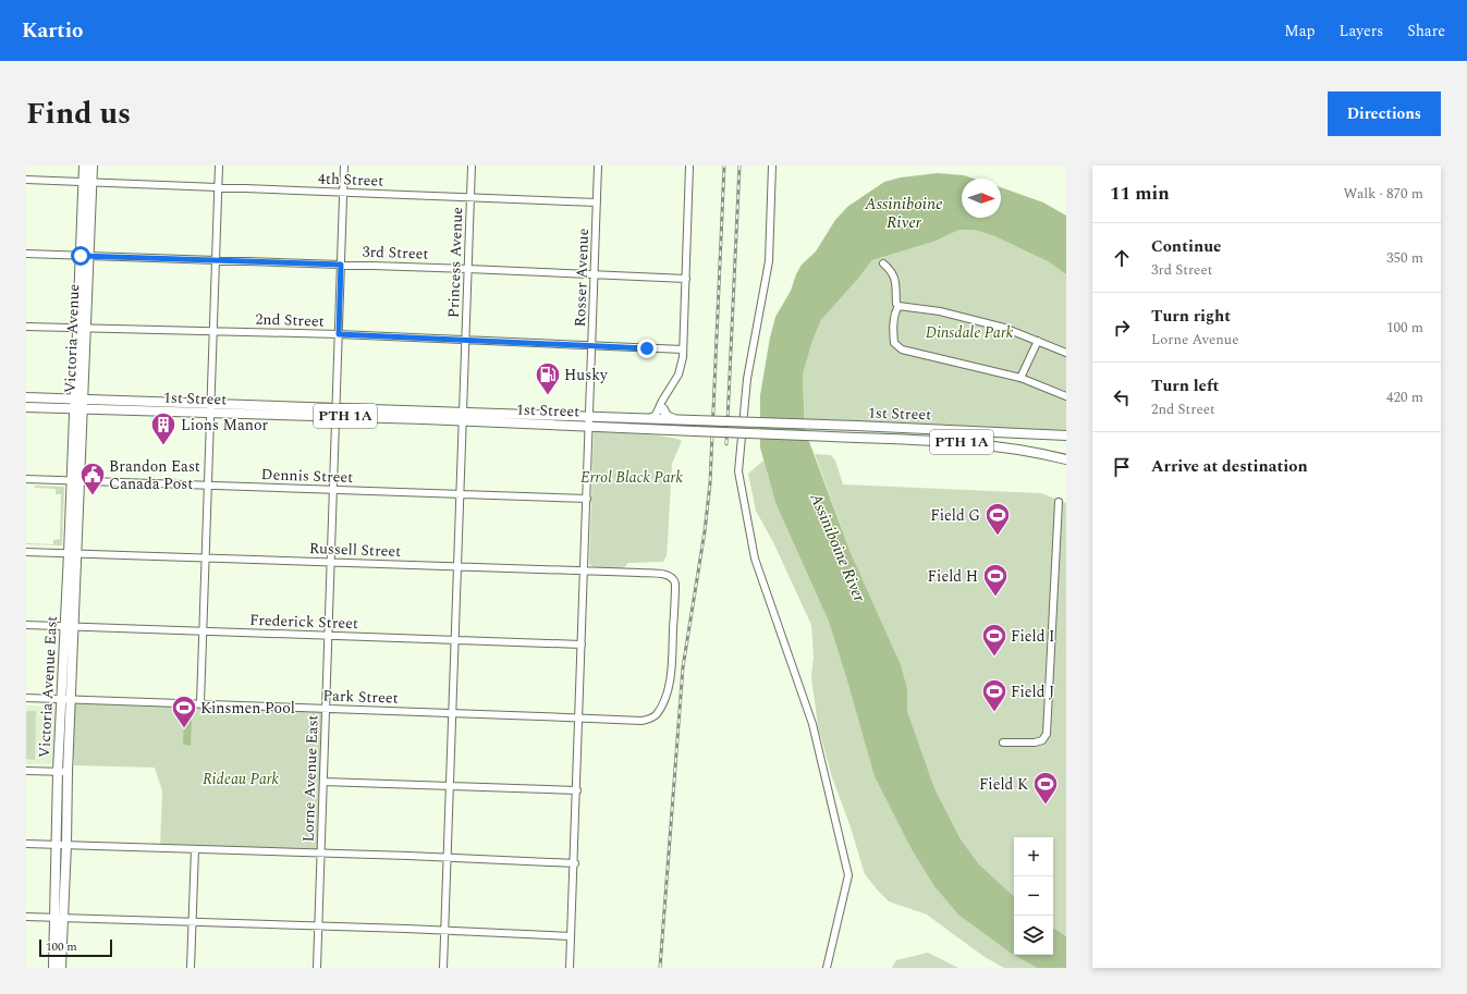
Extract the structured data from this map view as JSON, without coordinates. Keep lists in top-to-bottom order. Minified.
{"streets":{"main road":["Victoria Avenue","1st Street","PTH 1A","Victoria Avenue East"],"street":["4th Street","3rd Street","Princess Avenue","Rosser Avenue","2nd Street","Dennis Street","Russell Street","Frederick Street","Park Street","Lorne Avenue East"]},"crossings":[["4th Street","Princess Avenue"],["4th Street","Rosser Avenue"],["4th Street","Victoria Avenue"],["4th Street","Lorne Avenue East"],["3rd Street","Princess Avenue"],["3rd Street","Rosser Avenue"],["3rd Street","Victoria Avenue"],["3rd Street","Lorne Avenue East"],["Princess Avenue","2nd Street"],["Princess Avenue","1st Street"],["Princess Avenue","Dennis Street"],["Princess Avenue","Russell Street"],["Princess Avenue","Frederick Street"],["Princess Avenue","Park Street"],["Rosser Avenue","2nd Street"],["Rosser Avenue","1st Street"],["Rosser Avenue","Dennis Street"],["Rosser Avenue","Russell Street"],["Rosser Avenue","Frederick Street"],["Rosser Avenue","Park Street"],["2nd Street","Victoria Avenue"],["2nd Street","Lorne Avenue East"],["Victoria Avenue","1st Street"],["Victoria Avenue","Victoria Avenue East"],["1st Street","Victoria Avenue East"],["1st Street","Lorne Avenue East"],["Dennis Street","Victoria Avenue East"],["Dennis Street","Lorne Avenue East"],["Russell Street","Victoria Avenue East"],["Russell Street","Park Street"],["Russell Street","Lorne Avenue East"],["Frederick Street","Victoria Avenue East"],["Frederick Street","Lorne Avenue East"],["Victoria Avenue East","Park Street"],["Park Street","Lorne Avenue East"]],"water":["Assiniboine River"],"parks":["Dinsdale Park","Errol Black Park","Rideau Park"],"places":{"fuel station":["Husky"],"building":["Lions Manor"],"public building":["Brandon East Canada Post"],"sports":["Field G","Field H","Field I","Field J","Kinsmen Pool","Field K"]},"scale_bar":"100 m","north":"right","page":{"header":"Kartio","nav":["Map","Layers","Share"],"title":"Find us","buttons":"Directions","heading":["11 min","Walk · 870 m"],"list":[["Continue","3rd Street","350 m"],["Turn right","Lorne Avenue","100 m"],["Turn left","2nd Street","420 m"],"Arrive at destination"],"map_buttons":["+","−"],"scale":"100 m"}}
